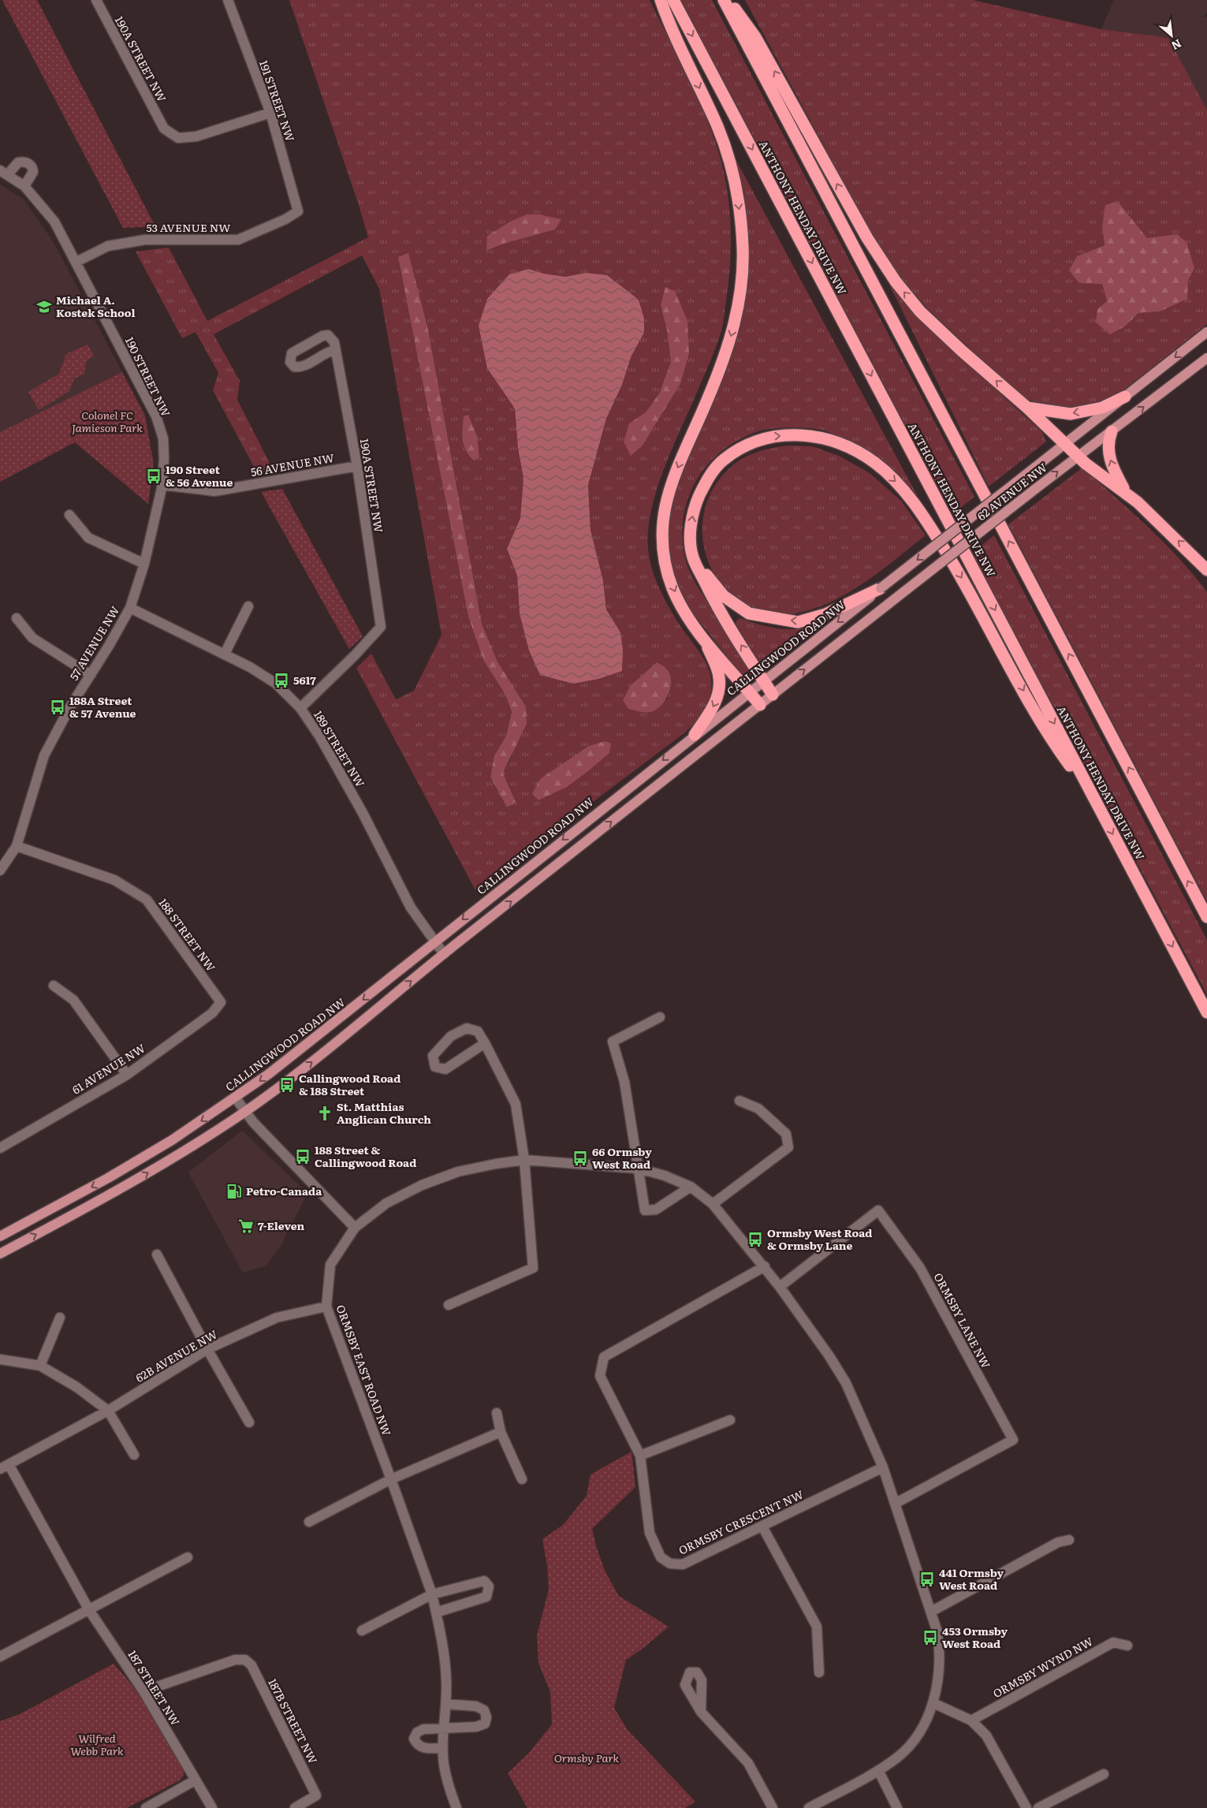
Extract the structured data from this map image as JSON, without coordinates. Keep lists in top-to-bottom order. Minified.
{"streets":{"highway":["ANTHONY HENDAY DRIVE NW"],"main road":["62 AVENUE NW","CALLINGWOOD ROAD NW"],"street":["190A STREET NW","191 STREET NW","53 AVENUE NW","190 STREET NW","56 AVENUE NW","57 AVENUE NW","189 STREET NW","188 STREET NW","61 AVENUE NW","ORMSBY LANE NW","62B AVENUE NW","ORMSBY EAST ROAD NW","ORMSBY CRESCENT NW","ORMSBY WYND NW","187 STREET NW","187B STREET NW"]},"crossings":[["190A STREET NW","191 STREET NW"],["190A STREET NW","56 AVENUE NW"],["190A STREET NW","189 STREET NW"],["191 STREET NW","53 AVENUE NW"],["53 AVENUE NW","190 STREET NW"],["190 STREET NW","56 AVENUE NW"],["190 STREET NW","57 AVENUE NW"],["56 AVENUE NW","57 AVENUE NW"],["57 AVENUE NW","189 STREET NW"],["57 AVENUE NW","188 STREET NW"],["CALLINGWOOD ROAD NW","189 STREET NW"],["188 STREET NW","61 AVENUE NW"],["ORMSBY LANE NW","ORMSBY EAST ROAD NW"],["62B AVENUE NW","ORMSBY EAST ROAD NW"],["62B AVENUE NW","187 STREET NW"],["ORMSBY EAST ROAD NW","ORMSBY CRESCENT NW"],["187 STREET NW","187B STREET NW"]],"one_way":["62 AVENUE NW"],"parks":["Colonel FC Jamieson Park","Wilfred Webb Park","Ormsby Park"],"places":{"school or university":["Michael A. Kostek School"],"bus stop":["190 Street & 56 Avenue","5617","188A Street & 57 Avenue","Callingwood Road & 188 Street","188 Street & Callingwood Road","66 Ormsby West Road","Ormsby West Road & Ormsby Lane","441 Ormsby West Road","453 Ormsby West Road"],"church":["St. Matthias Anglican Church"],"fuel station":["Petro-Canada"],"supermarket":["7-Eleven"]},"north":"bottom right"}
